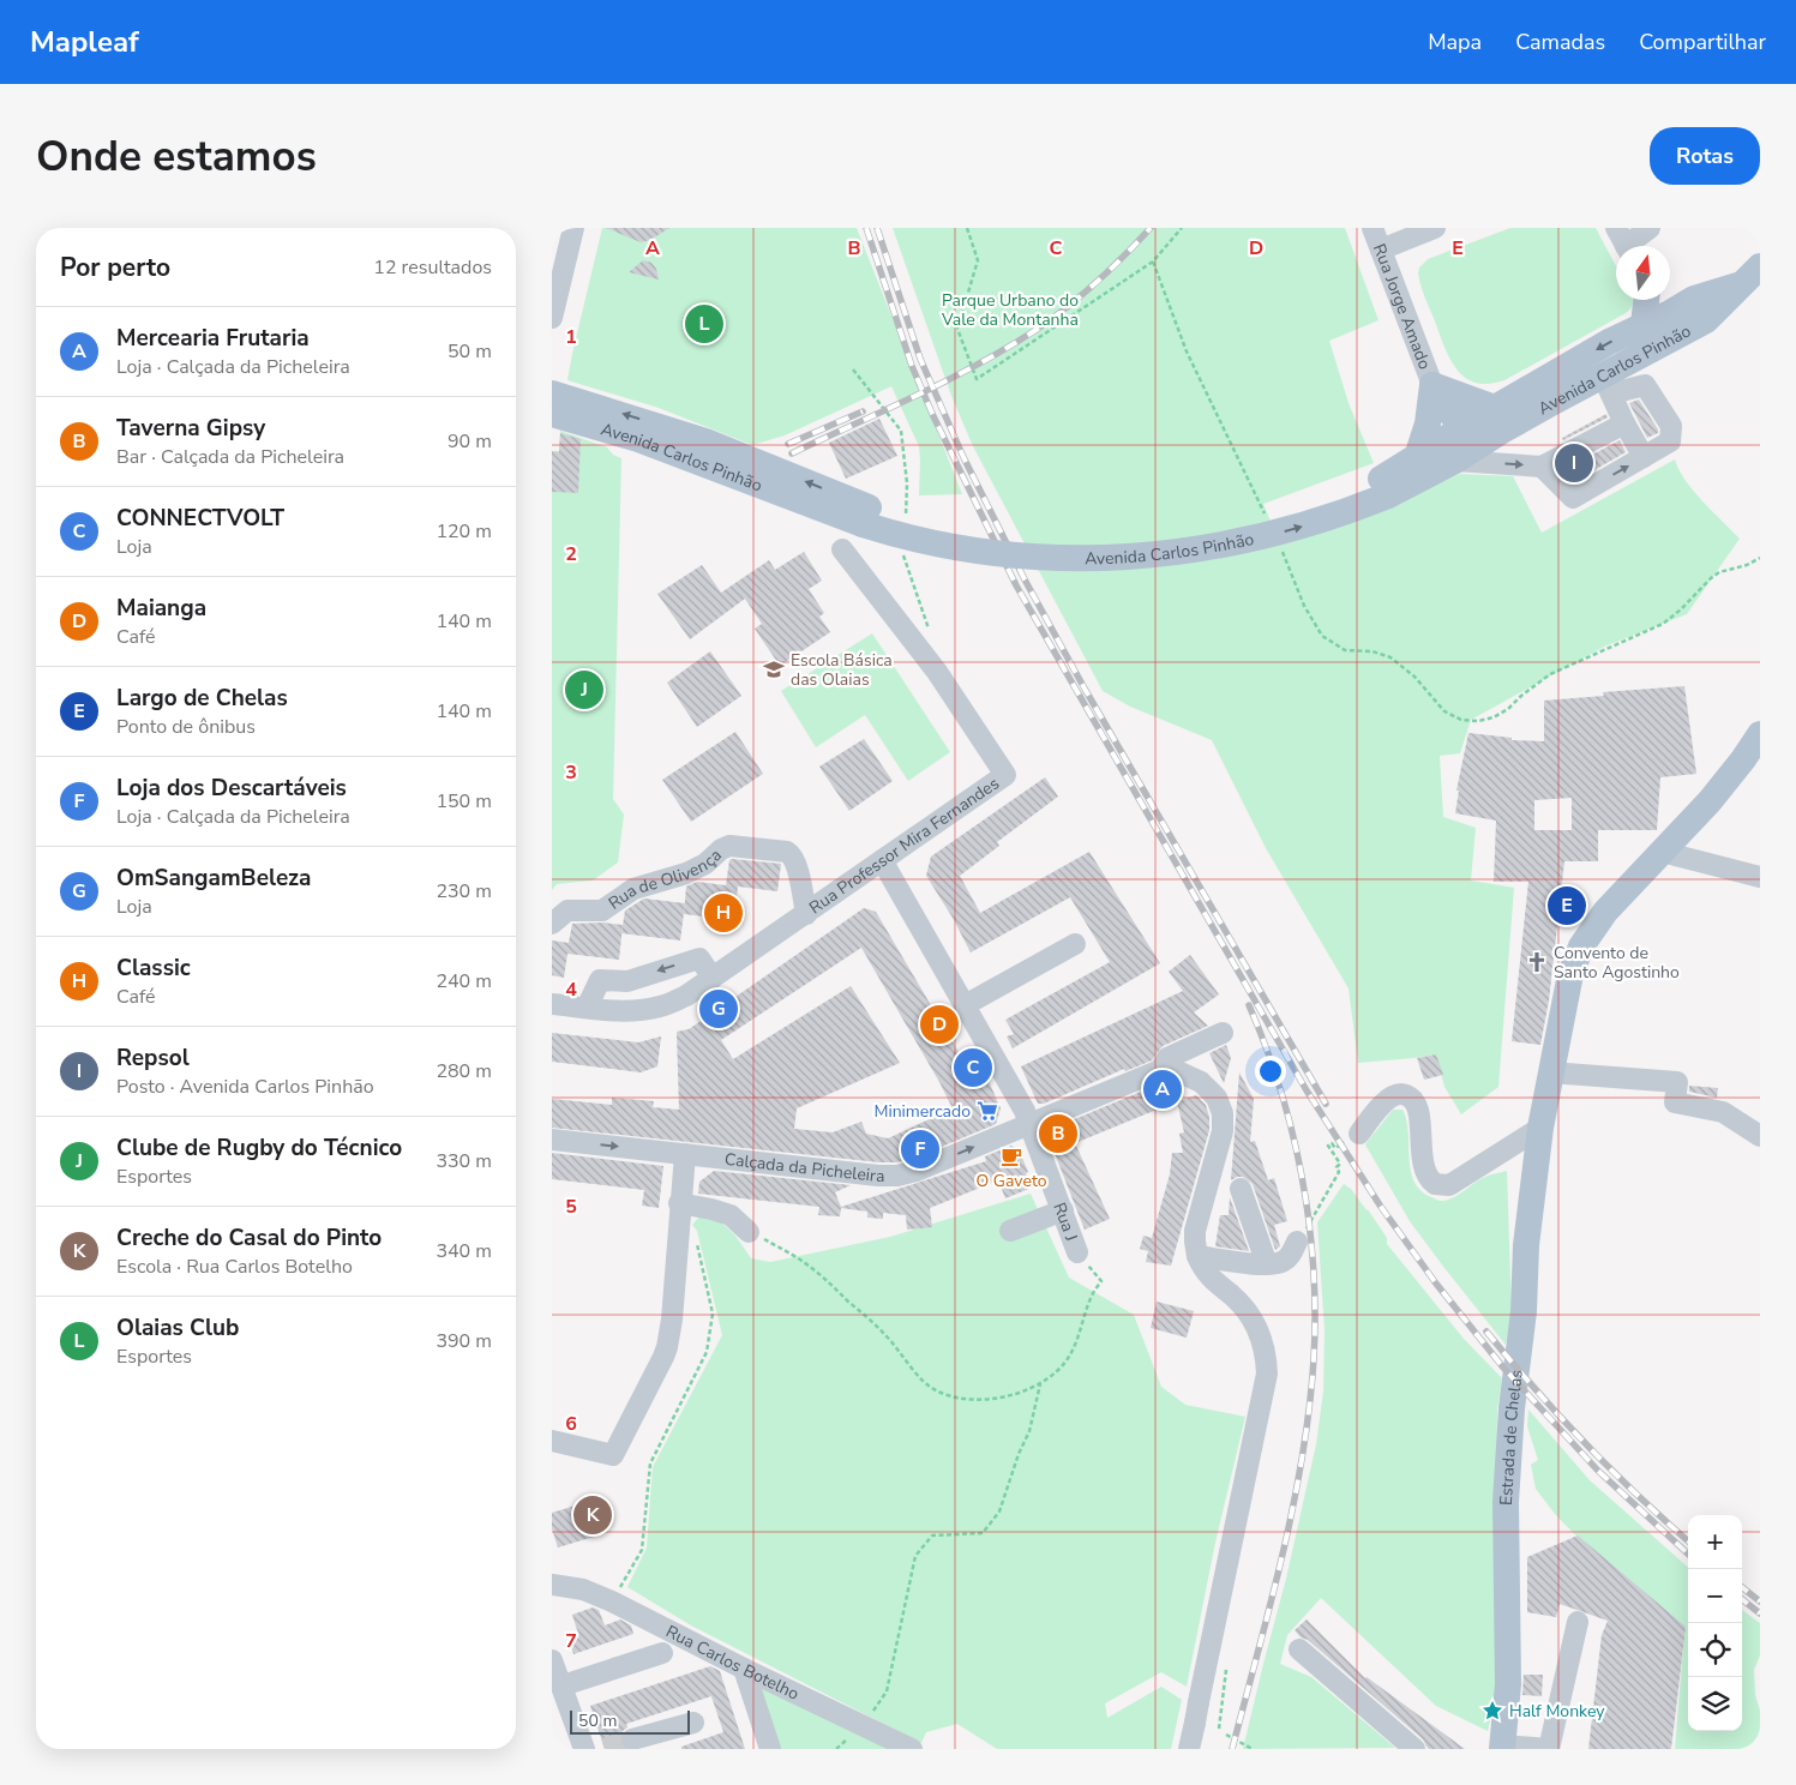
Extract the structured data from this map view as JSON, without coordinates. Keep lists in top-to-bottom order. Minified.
{"streets":{"main road":["Avenida Carlos Pinhão","Estrada de Chelas"],"street":["Rua Jorge Amado","Rua Professor Mira Fernandes","Rua de Olivença","Calçada da Picheleira","Rua J","Rua Carlos Botelho"]},"crossings":[["Rua Professor Mira Fernandes","Rua de Olivença"],["Rua Professor Mira Fernandes","Rua J"],["Calçada da Picheleira","Rua J"]],"one_way":["Calçada da Picheleira"],"parks":["Parque Urbano do Vale da Montanha"],"places":{"school or university":["Escola Básica das Olaias"],"church":["Convento de Santo Agostinho"],"supermarket":["Minimercado"],"cafe":["O Gaveto"],"place":["Half Monkey"]},"scale_bar":"50 m","north":"top","page":{"header":"Mapleaf","nav":["Mapa","Camadas","Compartilhar"],"buttons":"Rotas","title":"Onde estamos","heading":["Por perto","12 resultados"],"pins":["L","I","J","E","H","G","D","C","A","B","F","K"],"list":[{"mark":"A","name":"Mercearia Frutaria","note":"Loja · Calçada da Picheleira","value":"50 m"},{"mark":"B","name":"Taverna Gipsy","note":"Bar · Calçada da Picheleira","value":"90 m"},{"mark":"C","name":"CONNECTVOLT","note":"Loja","value":"120 m"},{"mark":"D","name":"Maianga","note":"Café","value":"140 m"},{"mark":"E","name":"Largo de Chelas","note":"Ponto de ônibus","value":"140 m"},{"mark":"F","name":"Loja dos Descartáveis","note":"Loja · Calçada da Picheleira","value":"150 m"},{"mark":"G","name":"OmSangamBeleza","note":"Loja","value":"230 m"},{"mark":"H","name":"Classic","note":"Café","value":"240 m"},{"mark":"I","name":"Repsol","note":"Posto · Avenida Carlos Pinhão","value":"280 m"},{"mark":"J","name":"Clube de Rugby do Técnico","note":"Esportes","value":"330 m"},{"mark":"K","name":"Creche do Casal do Pinto","note":"Escola · Rua Carlos Botelho","value":"340 m"},{"mark":"L","name":"Olaias Club","note":"Esportes","value":"390 m"}],"map_buttons":["+","−"],"scale":"50 m"},"grid":{"columns":["A","B","C","D","E"],"rows":["1","2","3","4","5","6","7"]}}
